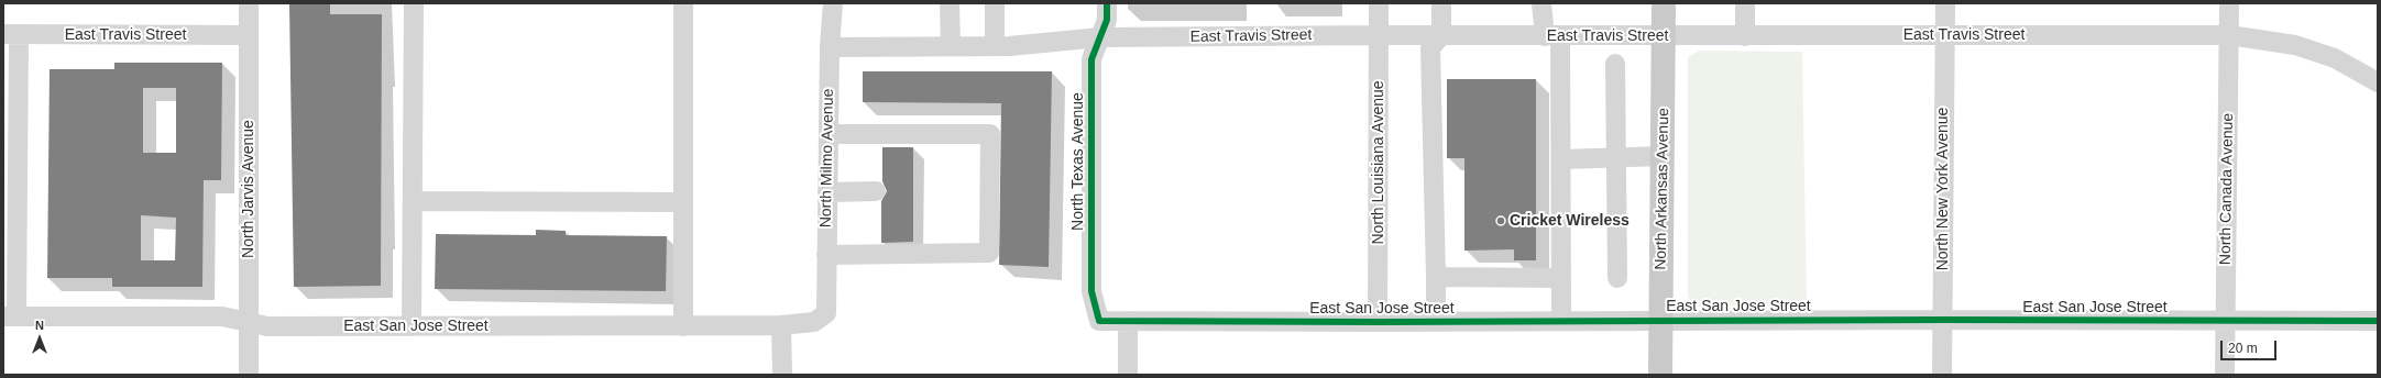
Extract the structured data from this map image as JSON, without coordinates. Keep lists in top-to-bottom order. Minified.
{"streets":{"main road":["North Arkansas Avenue"],"street":["East Travis Street","North Milmo Avenue","North Texas Avenue","North Louisiana Avenue","North Jarvis Avenue","North New York Avenue","North Canada Avenue","East San Jose Street"]},"crossings":[["East Travis Street","North Milmo Avenue"],["East Travis Street","North Texas Avenue"],["East Travis Street","North Louisiana Avenue"],["East Travis Street","North Jarvis Avenue"],["East Travis Street","North Arkansas Avenue"],["East Travis Street","North New York Avenue"],["East Travis Street","North Canada Avenue"],["North Milmo Avenue","East San Jose Street"],["North Texas Avenue","East San Jose Street"],["North Louisiana Avenue","East San Jose Street"],["North Jarvis Avenue","East San Jose Street"],["North Arkansas Avenue","East San Jose Street"],["North New York Avenue","East San Jose Street"],["North Canada Avenue","East San Jose Street"]],"places":["Cricket Wireless"],"scale_bar":"20 m","north":"top"}
